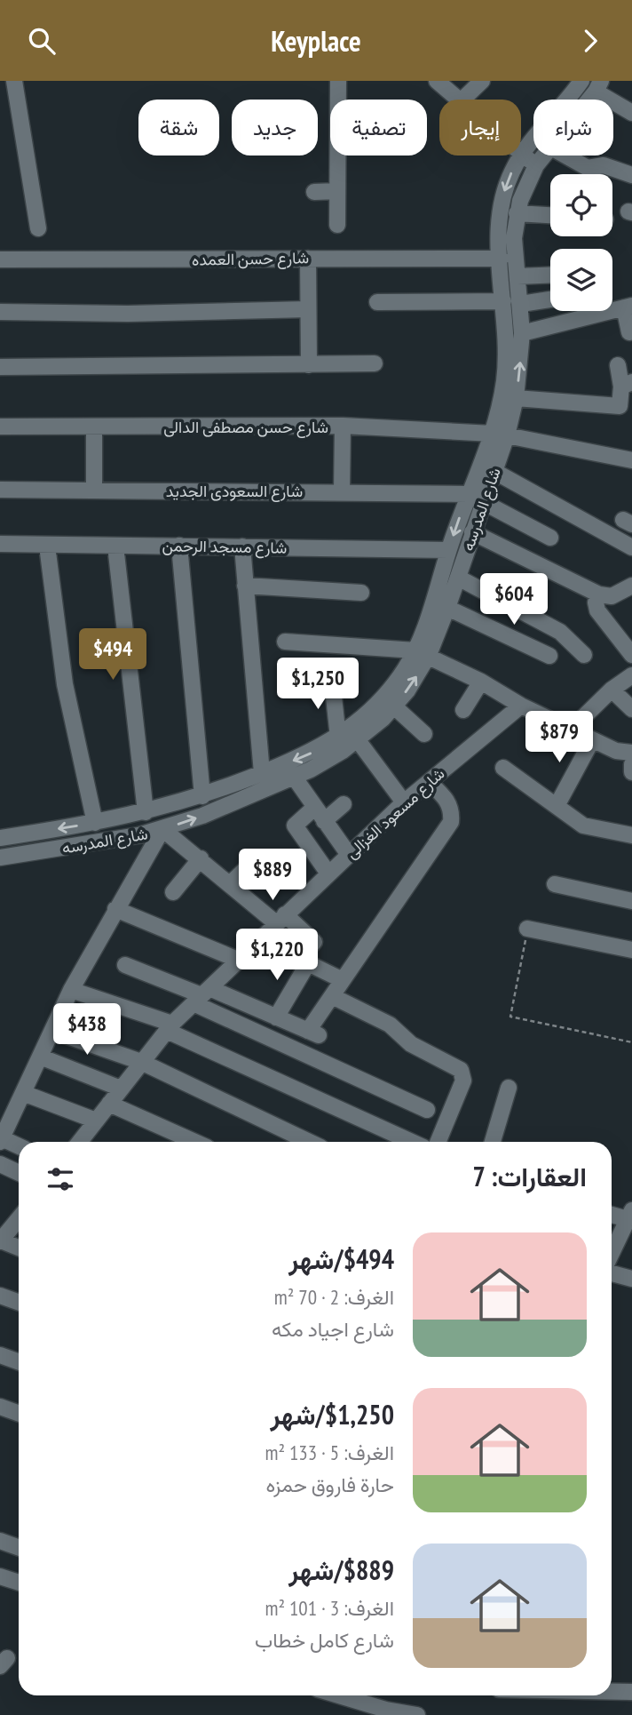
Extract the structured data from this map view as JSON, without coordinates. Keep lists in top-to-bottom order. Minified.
{"streets":{"street":["شارع حسن العمده","شارع حسن مصطفى الدالى","شارع السعودى الجديد","شارع المدرسه","شارع مسجد الرحمن","شارع مسعود الغزالى"]},"crossings":[["شارع حسن العمده","شارع المدرسه"],["شارع حسن مصطفى الدالى","شارع المدرسه"],["شارع السعودى الجديد","شارع المدرسه"],["شارع المدرسه","شارع مسجد الرحمن"]],"page":{"header":"Keyplace","chip":["شراء","إيجار","تصفية","جديد","شقة"],"price":["$604","$494","$1,250","$879","$889","$1,220","$438"],"heading":"العقارات: 7","list":[{"name":"$494/شهر","note":"الغرف: 2 · 70 m² · شارع اجياد مكه"},{"name":"$1,250/شهر","note":"الغرف: 5 · 133 m² · حارة فاروق حمزه"},{"name":"$889/شهر","note":"الغرف: 3 · 101 m² · شارع كامل خطاب"}]}}
